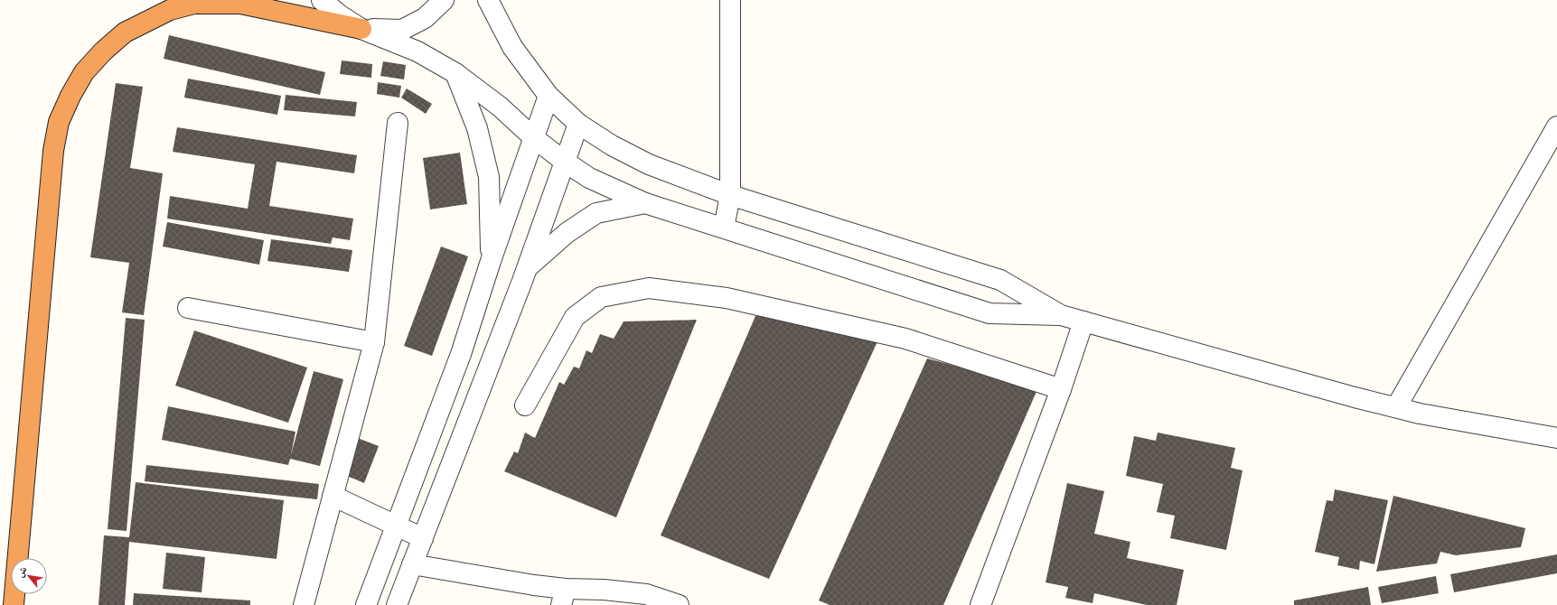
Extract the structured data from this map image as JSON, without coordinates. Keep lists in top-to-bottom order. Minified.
{"north":"top left"}
